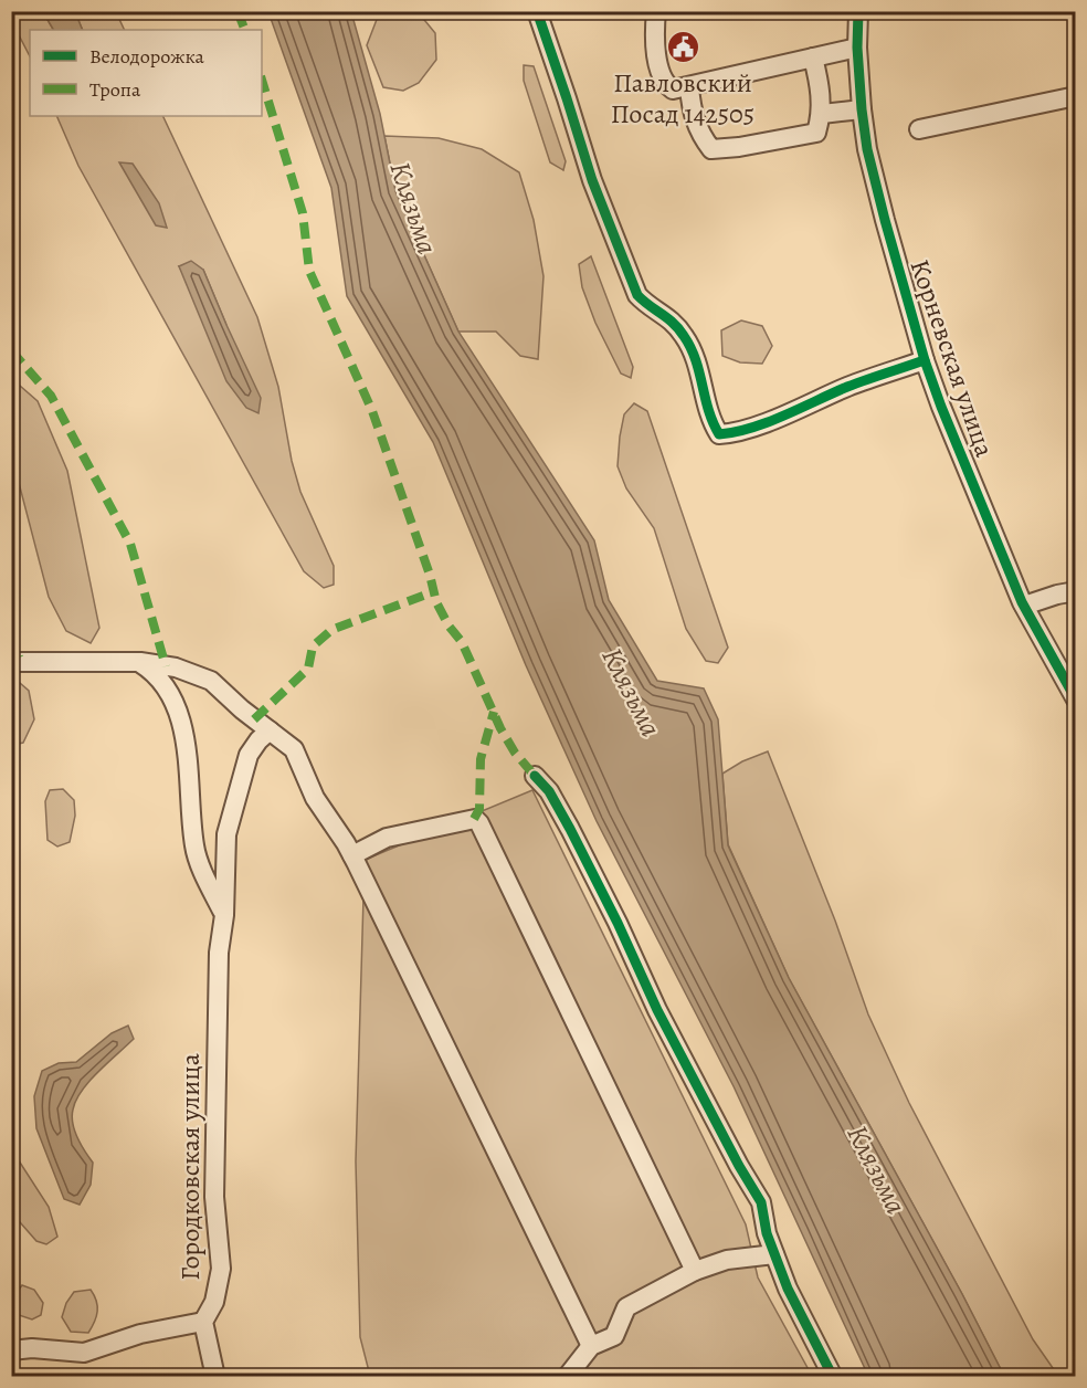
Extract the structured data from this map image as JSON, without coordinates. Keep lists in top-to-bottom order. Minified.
{"streets":{"street":["Корневская улица","Городковская улица"]},"water":["Клязьма"],"places":{"public building":["Павловский Посад 142505"]},"legend":["Велодорожка","Тропа"]}
